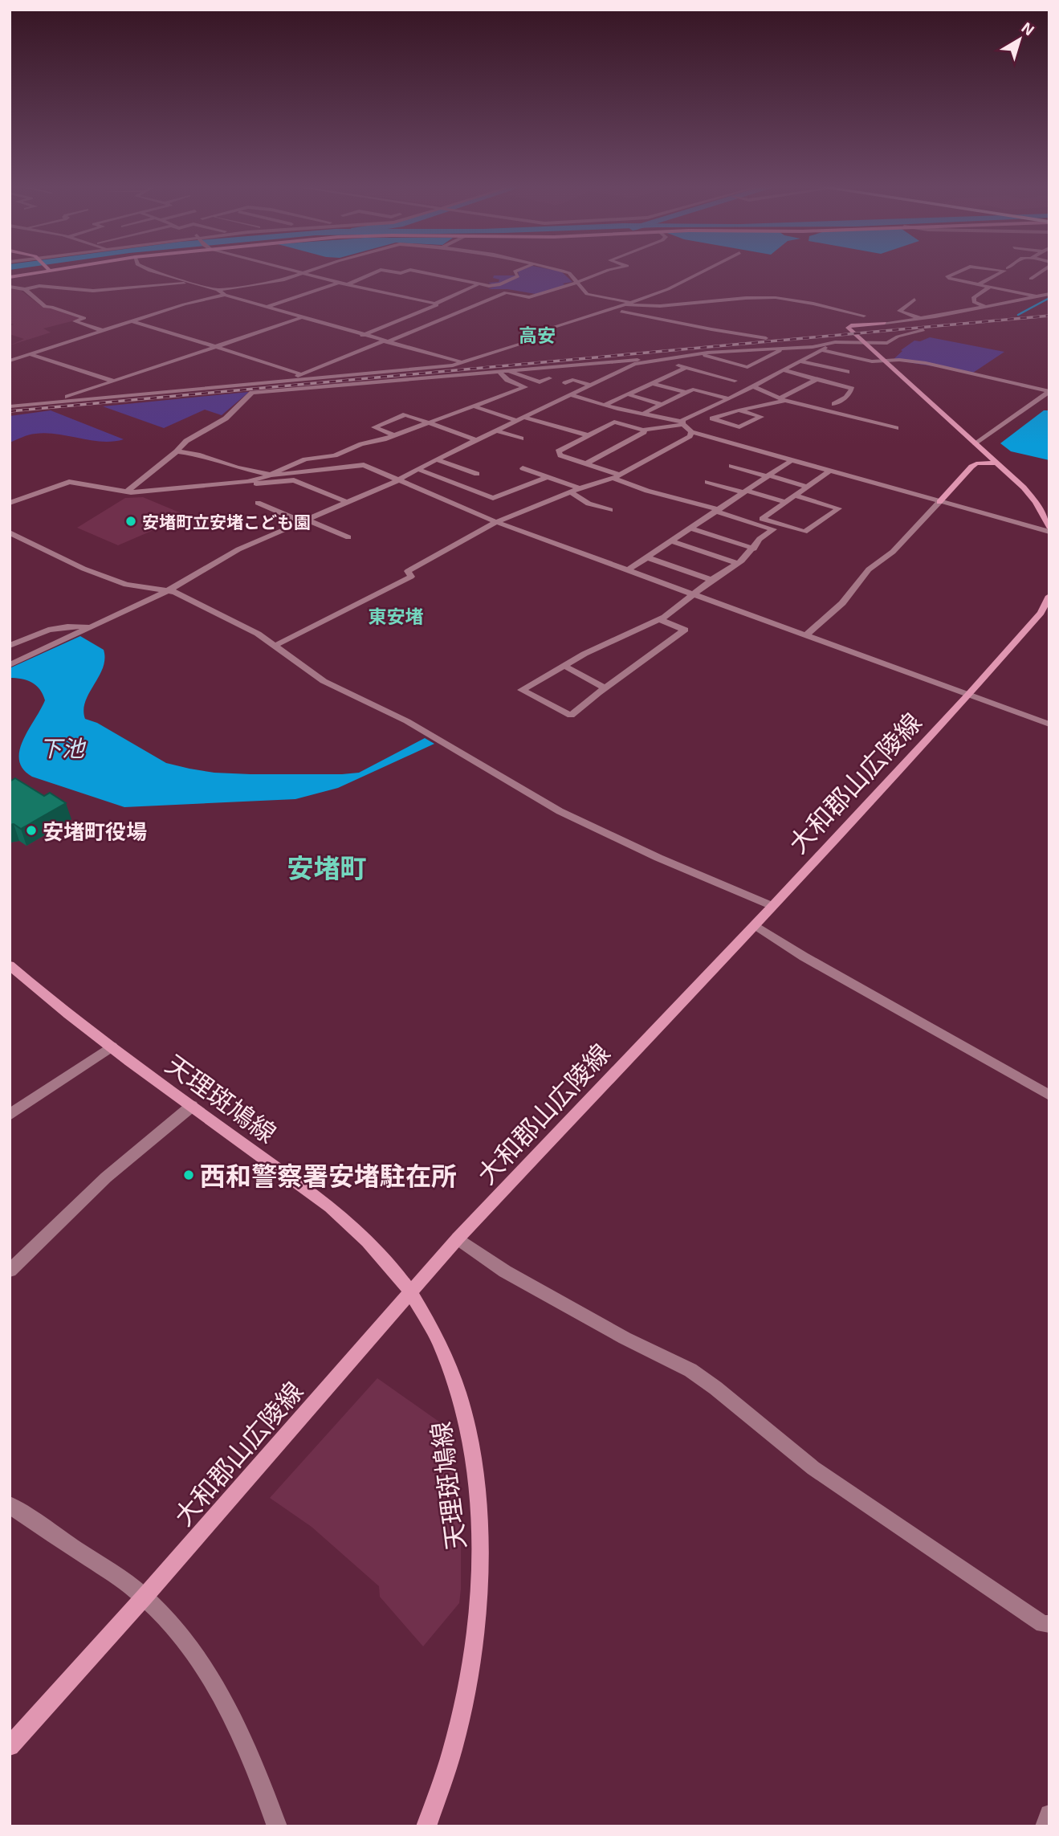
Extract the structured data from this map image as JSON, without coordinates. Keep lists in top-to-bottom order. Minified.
{"streets":{"main road":["大和郡山広陵線","天理斑鳩線"]},"crossings":[["大和郡山広陵線","天理斑鳩線"]],"districts":["高安","東安堵","安堵町"],"water":["下池"],"places":["安堵町立安堵こども園","安堵町役場","西和警察署安堵駐在所"],"north":"top right"}
